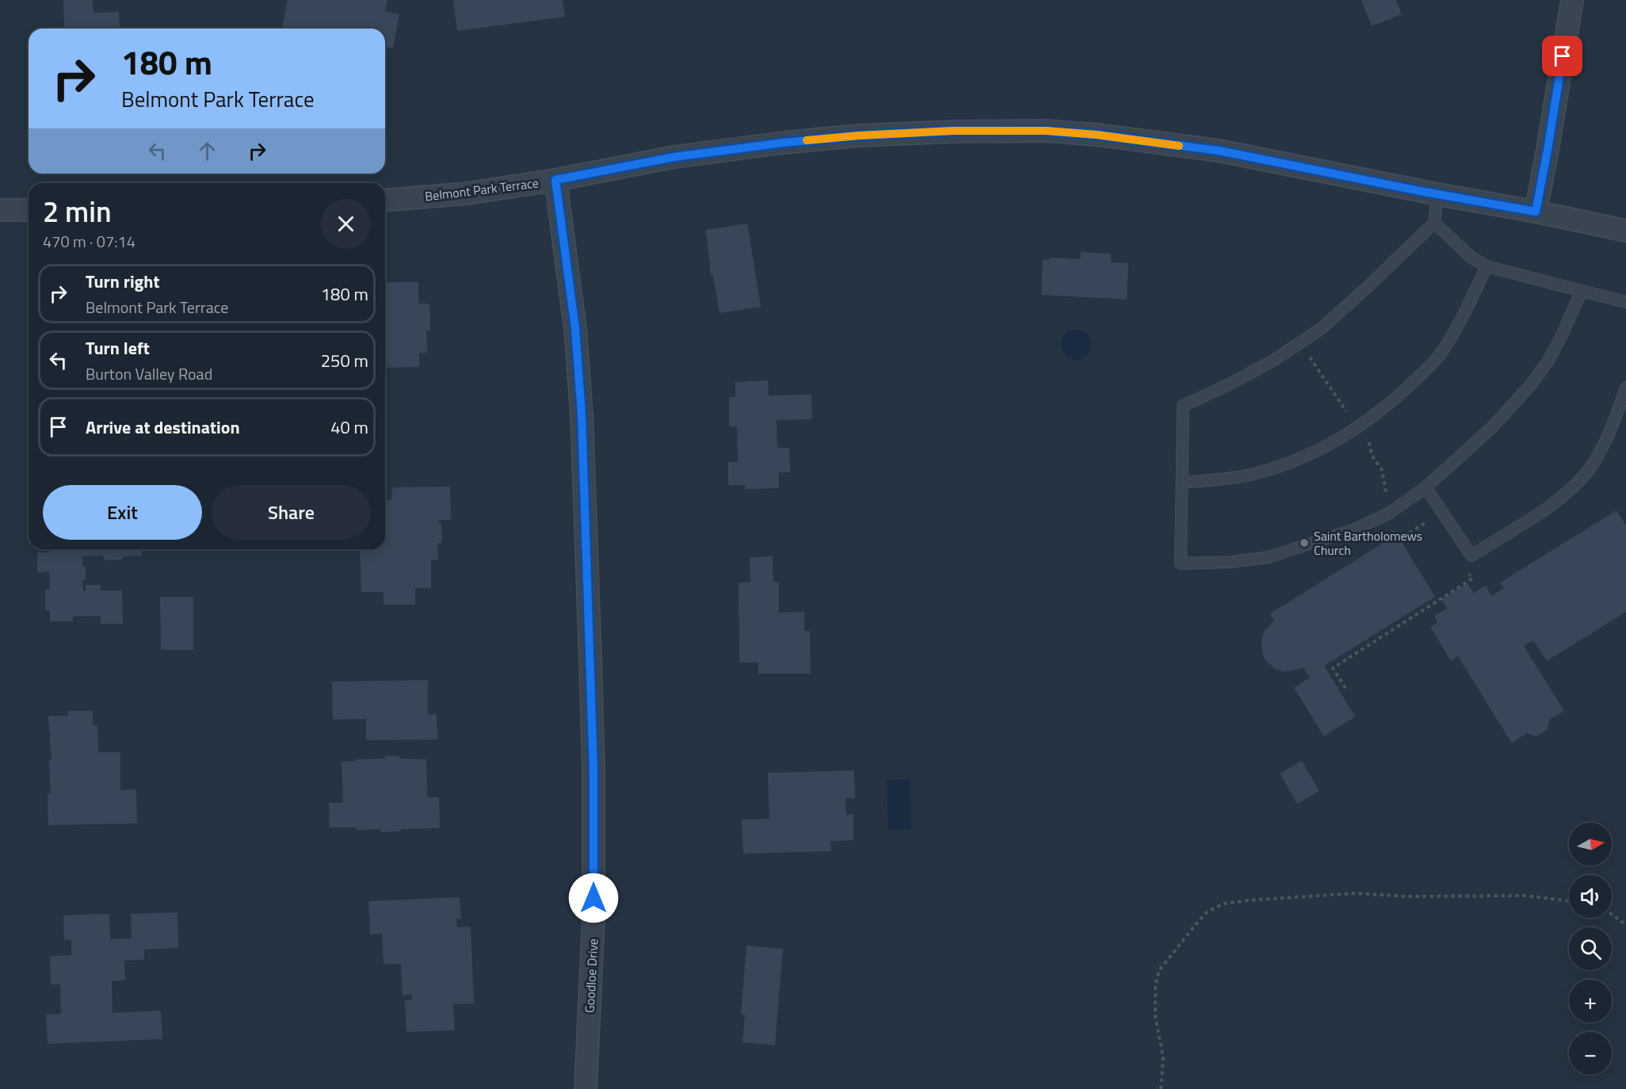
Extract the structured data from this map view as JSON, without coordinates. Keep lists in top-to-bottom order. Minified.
{"streets":{"street":["Belmont Park Terrace","Goodloe Drive"]},"crossings":[["Belmont Park Terrace","Goodloe Drive"]],"places":["Saint Bartholomews Church"],"north":"right","page":{"turn":["180 m","Belmont Park Terrace"],"heading":["2 min","470 m · 07:14"],"list":[{"name":"Turn right","note":"Belmont Park Terrace","value":"180 m"},{"name":"Turn left","note":"Burton Valley Road","value":"250 m"},{"name":"Arrive at destination","value":"40 m"}],"buttons":["Exit","Share"],"map_buttons":["+","−"]}}
